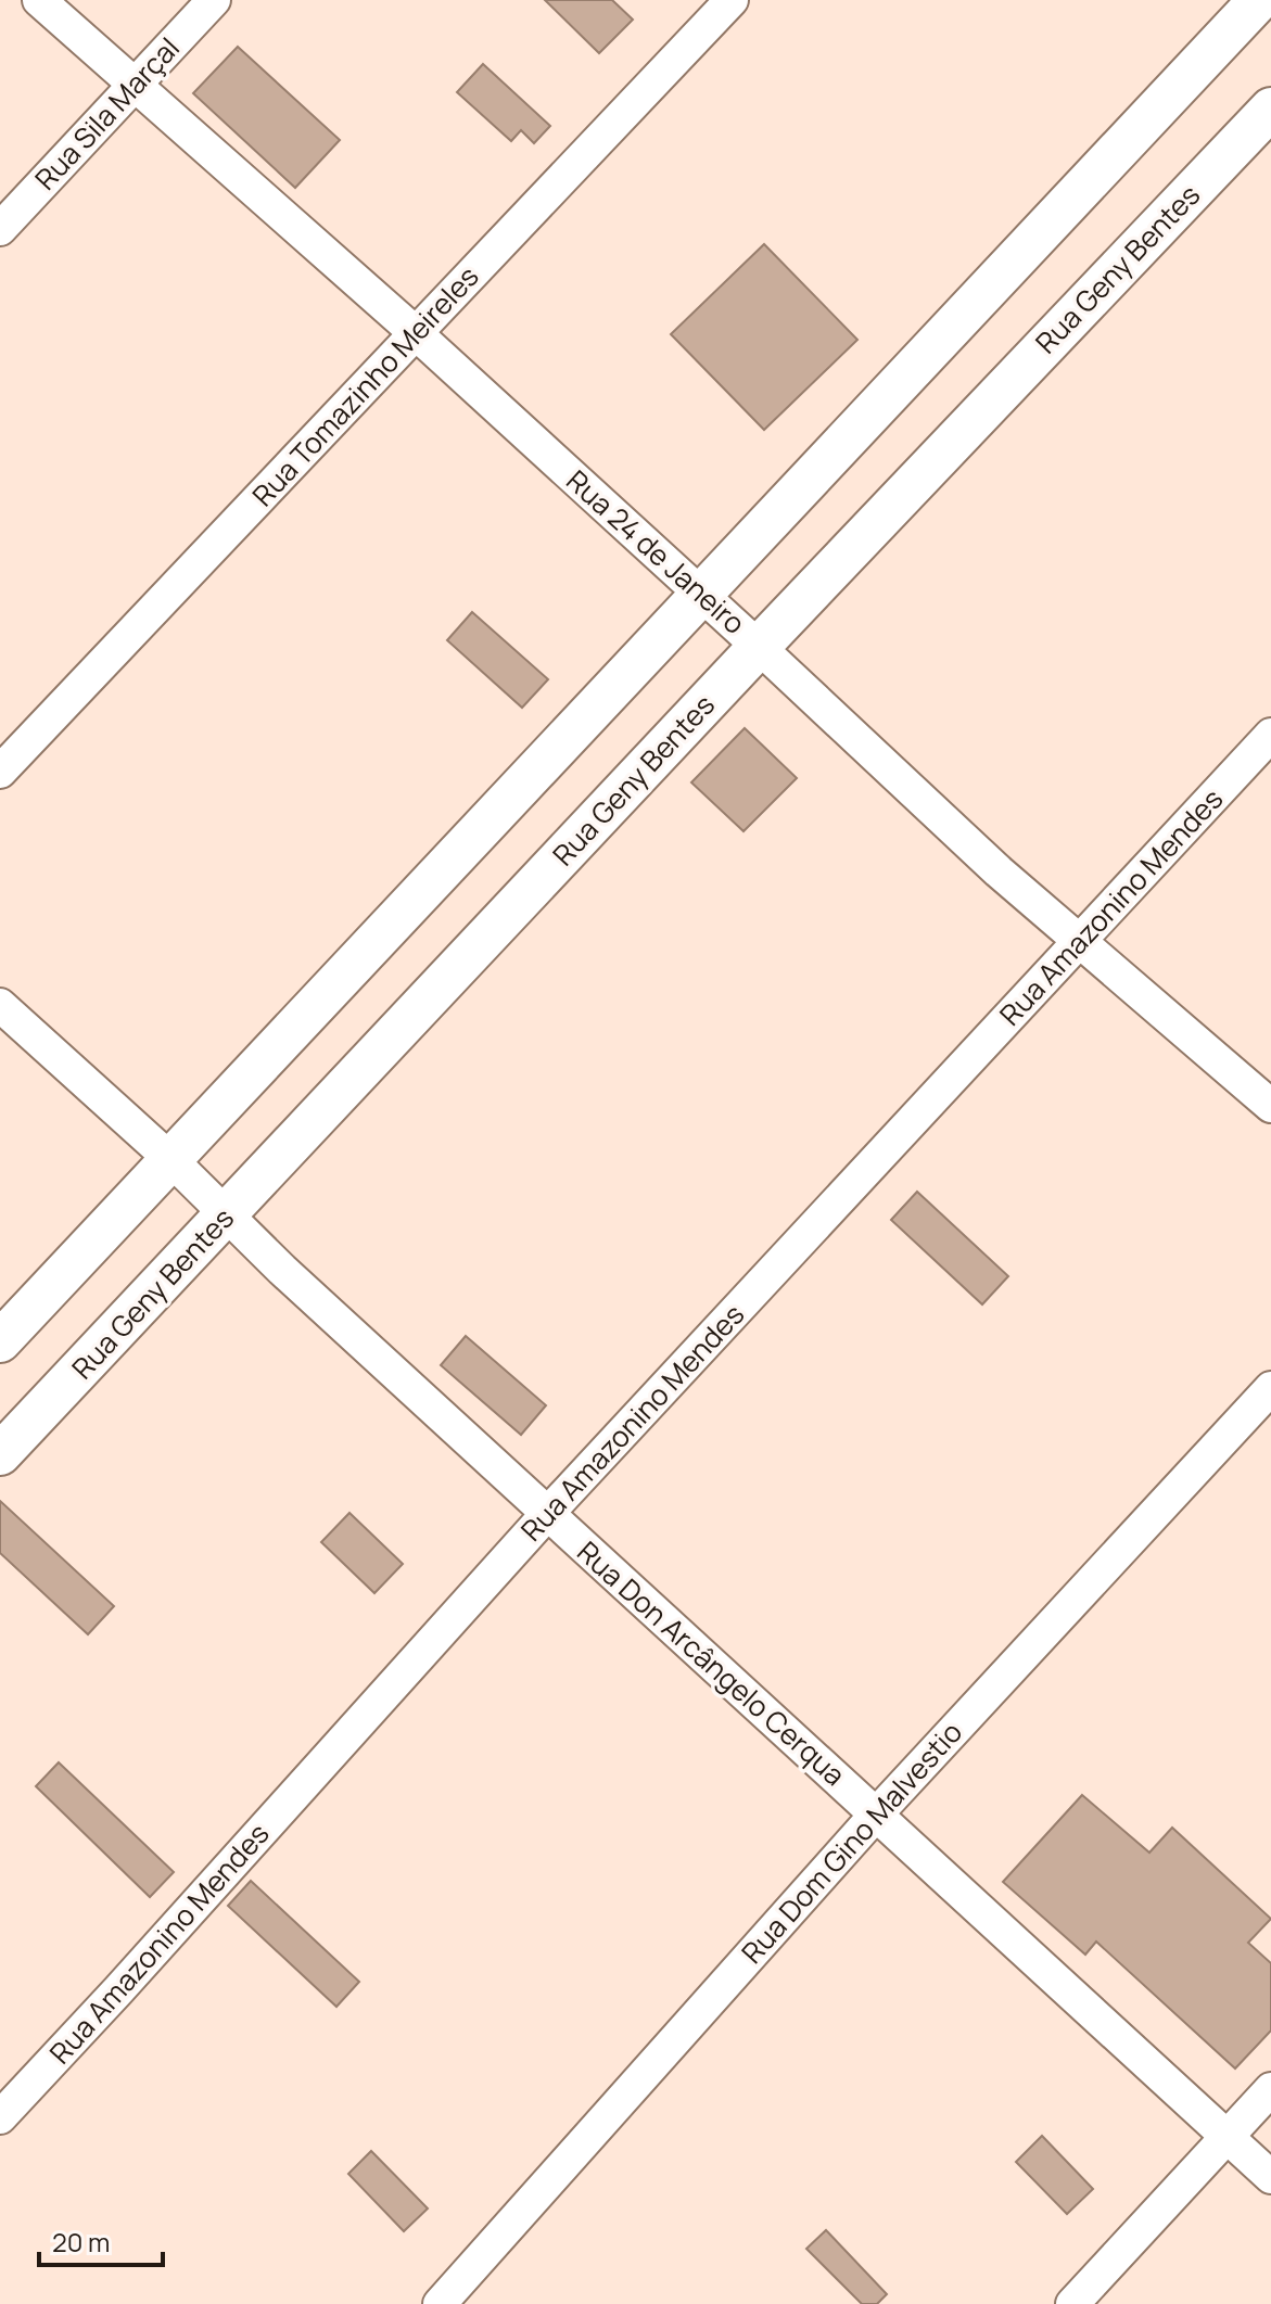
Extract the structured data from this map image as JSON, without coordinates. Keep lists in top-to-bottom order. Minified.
{"streets":{"street":["Rua Sila Marçal","Rua Geny Bentes","Rua Tomazinho Meireles","Rua 24 de Janeiro","Rua Amazonino Mendes","Rua Don Arcângelo Cerqua","Rua Dom Gino Malvestio"]},"crossings":[["Rua Sila Marçal","Rua 24 de Janeiro"],["Rua Geny Bentes","Rua 24 de Janeiro"],["Rua Geny Bentes","Rua Don Arcângelo Cerqua"],["Rua Tomazinho Meireles","Rua 24 de Janeiro"],["Rua 24 de Janeiro","Rua Amazonino Mendes"],["Rua Amazonino Mendes","Rua Don Arcângelo Cerqua"],["Rua Don Arcângelo Cerqua","Rua Dom Gino Malvestio"]],"scale_bar":"20 m"}
